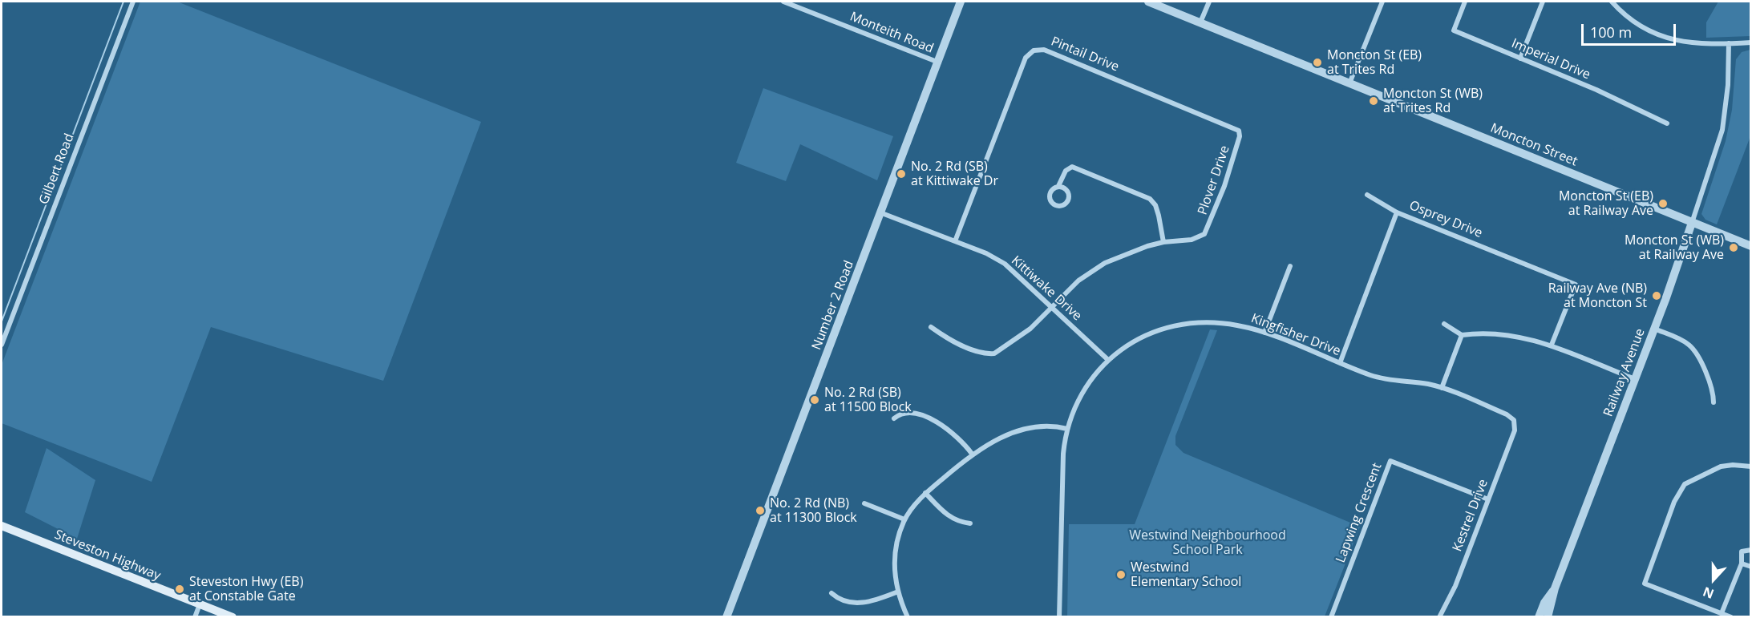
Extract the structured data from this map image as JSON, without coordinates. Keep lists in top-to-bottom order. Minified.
{"streets":{"main road":["Steveston Highway"],"street":["Monteith Road","Pintail Drive","Imperial Drive","Moncton Street","Gilbert Road","Plover Drive","Osprey Drive","Kittiwake Drive","Number 2 Road","Kingfisher Drive","Railway Avenue","Lapwing Crescent","Kestrel Drive"]},"crossings":[["Monteith Road","Number 2 Road"],["Pintail Drive","Plover Drive"],["Pintail Drive","Kittiwake Drive"],["Moncton Street","Railway Avenue"],["Plover Drive","Kittiwake Drive"],["Osprey Drive","Kingfisher Drive"],["Kittiwake Drive","Number 2 Road"],["Kittiwake Drive","Kingfisher Drive"],["Kingfisher Drive","Kestrel Drive"],["Lapwing Crescent","Kestrel Drive"]],"parks":["Westwind Neighbourhood School Park"],"places":["Moncton St (EB) at Trites Rd","Moncton St (WB) at Trites Rd","No. 2 Rd (SB) at Kittiwake Dr","Moncton St (EB) at Railway Ave","Moncton St (WB) at Railway Ave","Railway Ave (NB) at Moncton St","No. 2 Rd (SB) at 11500 Block","No. 2 Rd (NB) at 11300 Block","Westwind Elementary School","Steveston Hwy (EB) at Constable Gate"],"scale_bar":"100 m","north":"bottom"}
